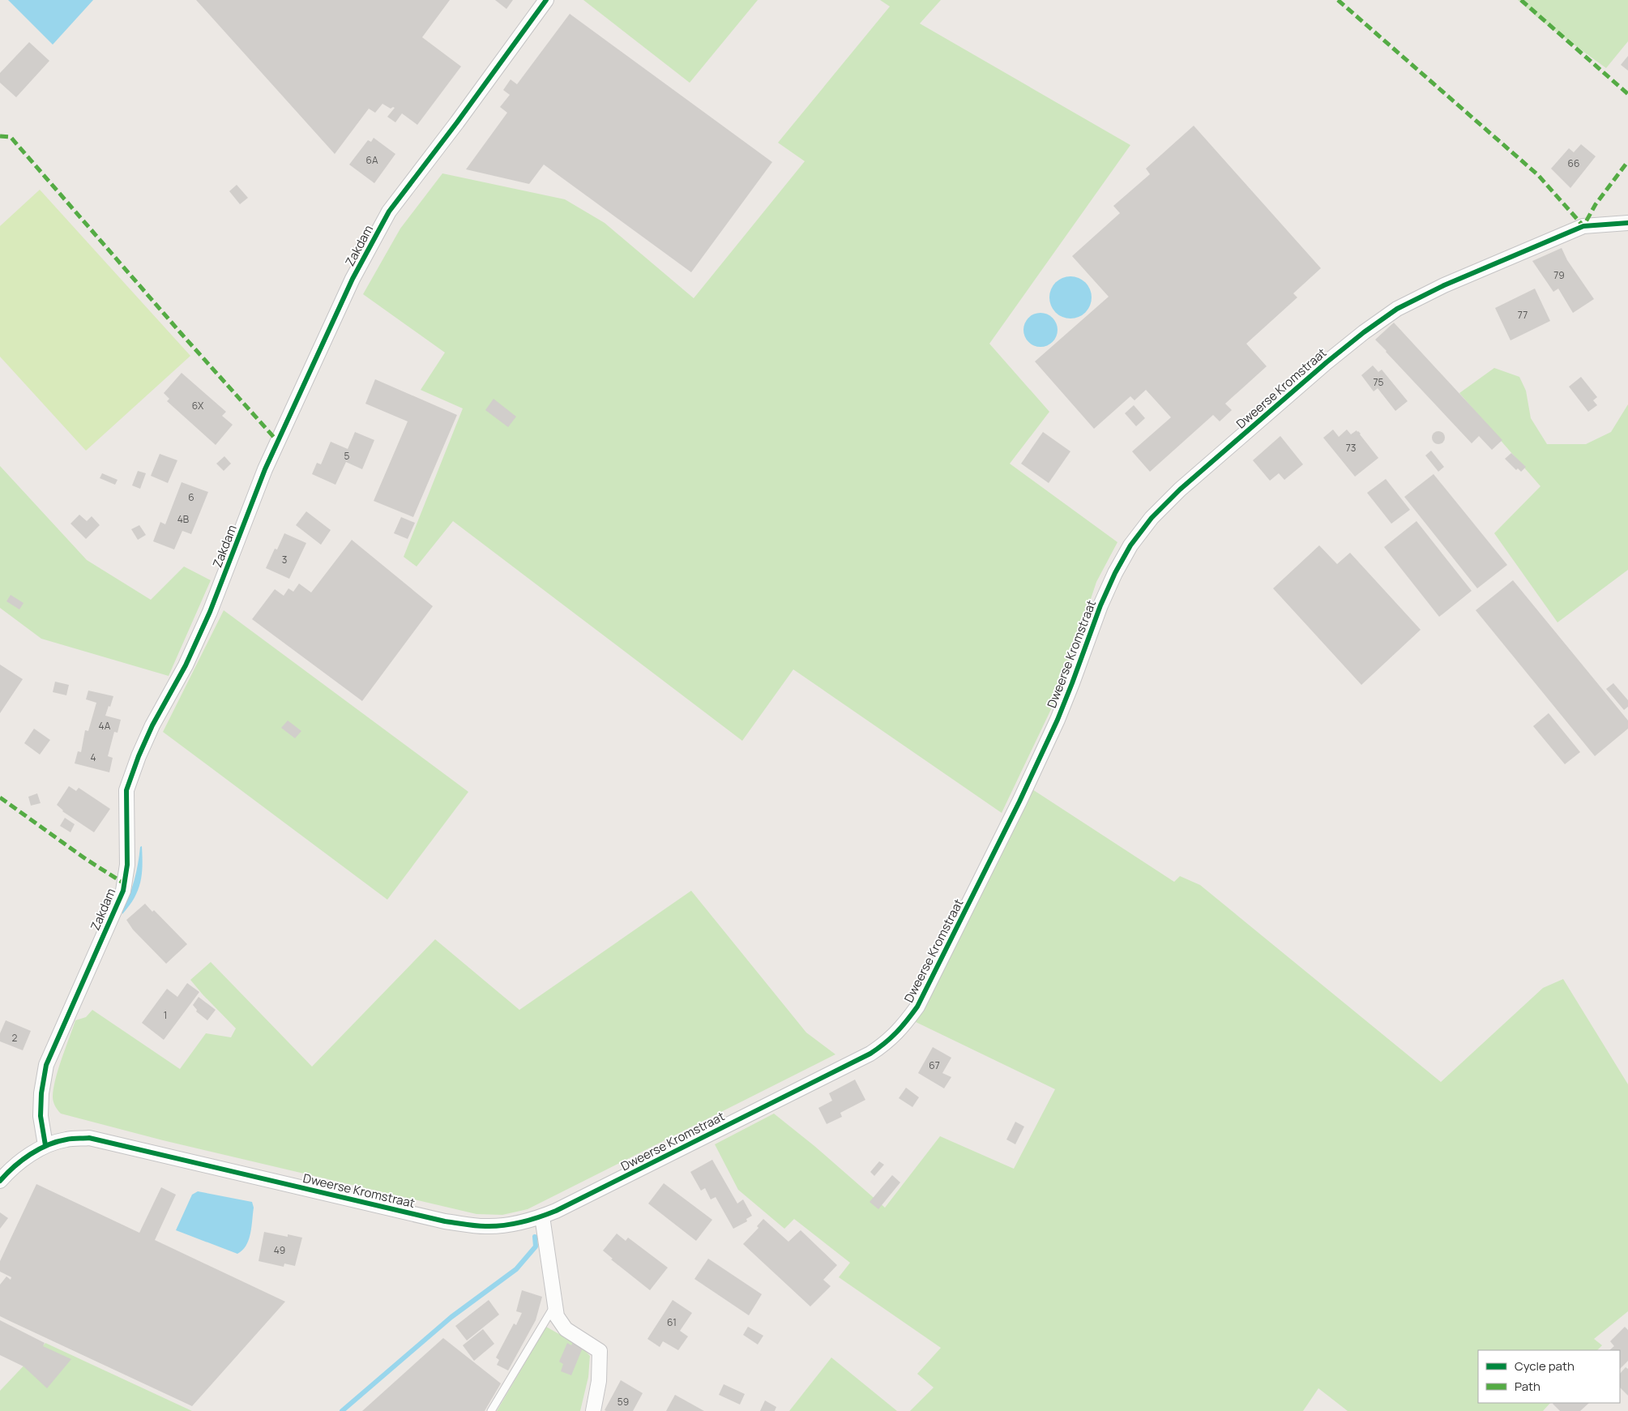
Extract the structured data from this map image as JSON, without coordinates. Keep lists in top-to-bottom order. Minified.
{"streets":{"street":["Zakdam","Dweerse Kromstraat"]},"crossings":[["Zakdam","Dweerse Kromstraat"]],"house_numbers":["6A","66","79","77","75","6X","73","5","6","4B","3","4A","4","1","2","67","49","61","59"],"legend":["Cycle path","Path"]}
